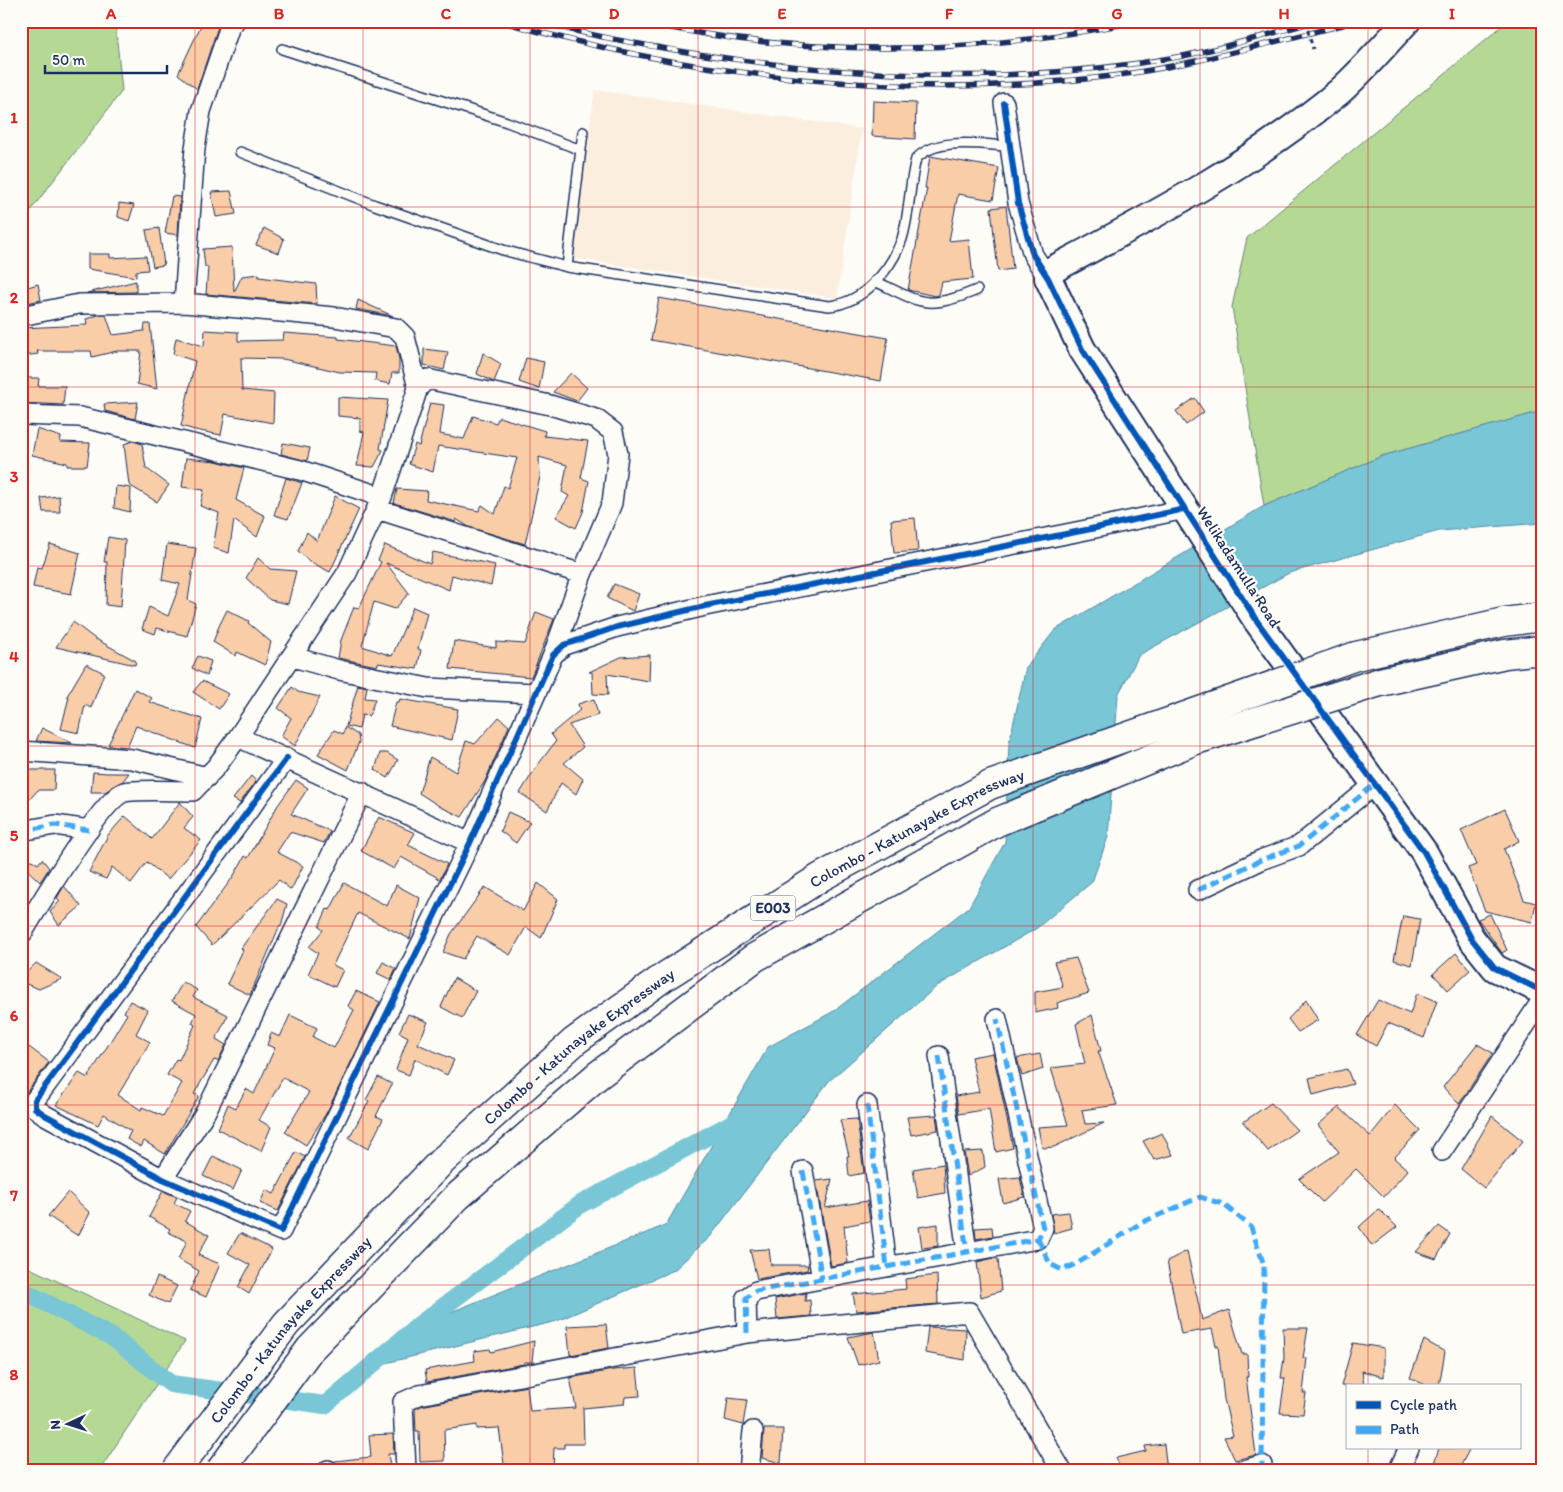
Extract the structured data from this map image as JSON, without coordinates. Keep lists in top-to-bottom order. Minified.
{"streets":{"highway":["Colombo - Katunayake Expressway","E003"],"street":["Welikadamulla Road"]},"legend":["Cycle path","Path"],"scale_bar":"50 m","north":"left","grid":{"columns":["A","B","C","D","E","F","G","H","I"],"rows":["1","2","3","4","5","6","7","8"]}}
